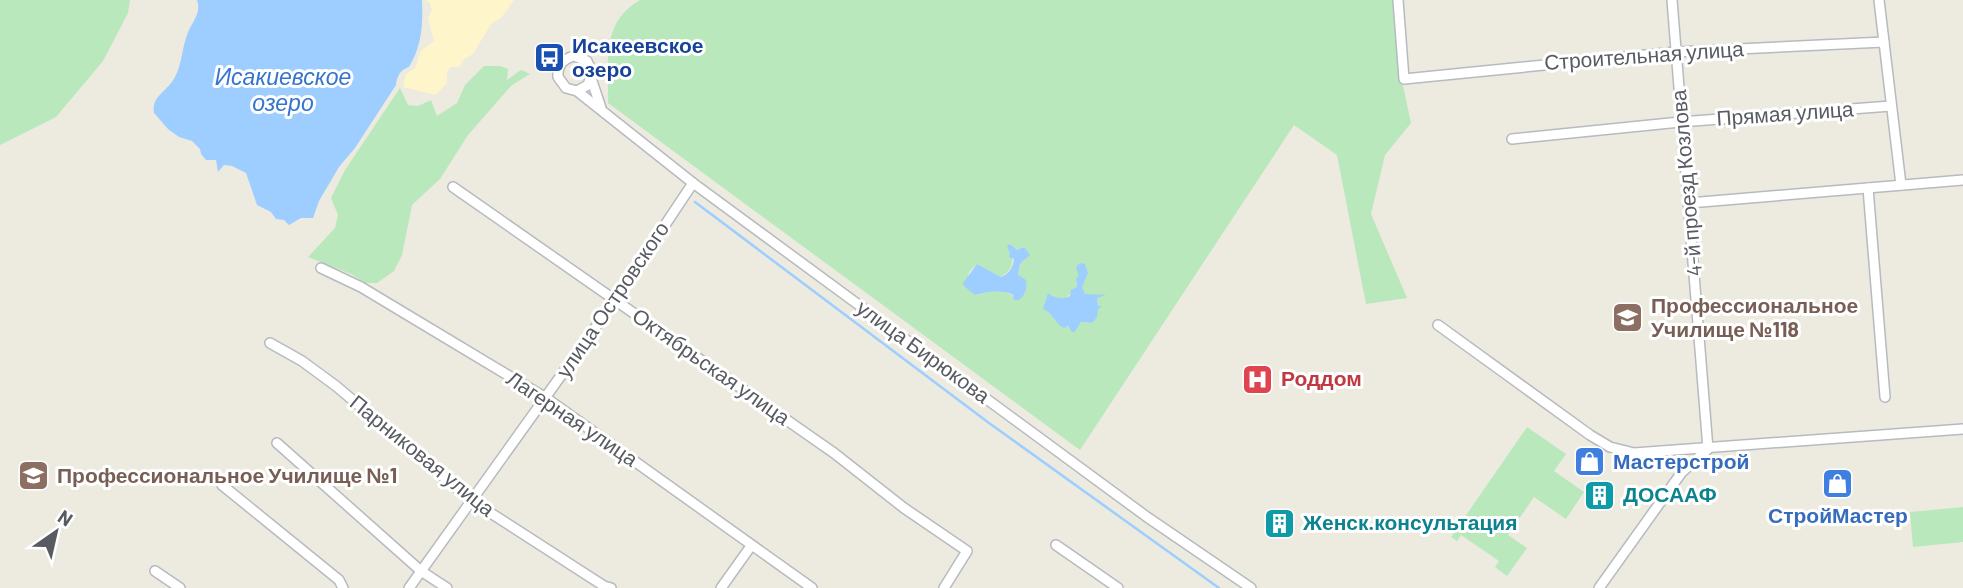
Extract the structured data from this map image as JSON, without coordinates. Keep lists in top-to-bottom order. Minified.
{"streets":{"street":["Строительная улица","Прямая улица","4-й проезд Козлова","улица Островского","улица Бирюкова","Октябрьская улица","Лагерная улица","Парниковая улица"]},"crossings":[["Строительная улица","4-й проезд Козлова"],["Прямая улица","4-й проезд Козлова"],["улица Островского","улица Бирюкова"],["улица Островского","Октябрьская улица"],["улица Островского","Лагерная улица"],["улица Островского","Парниковая улица"]],"water":["Исакиевское озеро"],"places":{"bus stop":["Исакеевское озеро"],"school or university":["Профессиональное Училище №118","Профессиональное Училище №1"],"hospital":["Роддом"],"shop":["Мастерстрой","СтройМастер"],"building":["ДОСААФ","Женск.консультация"]},"north":"top right"}
